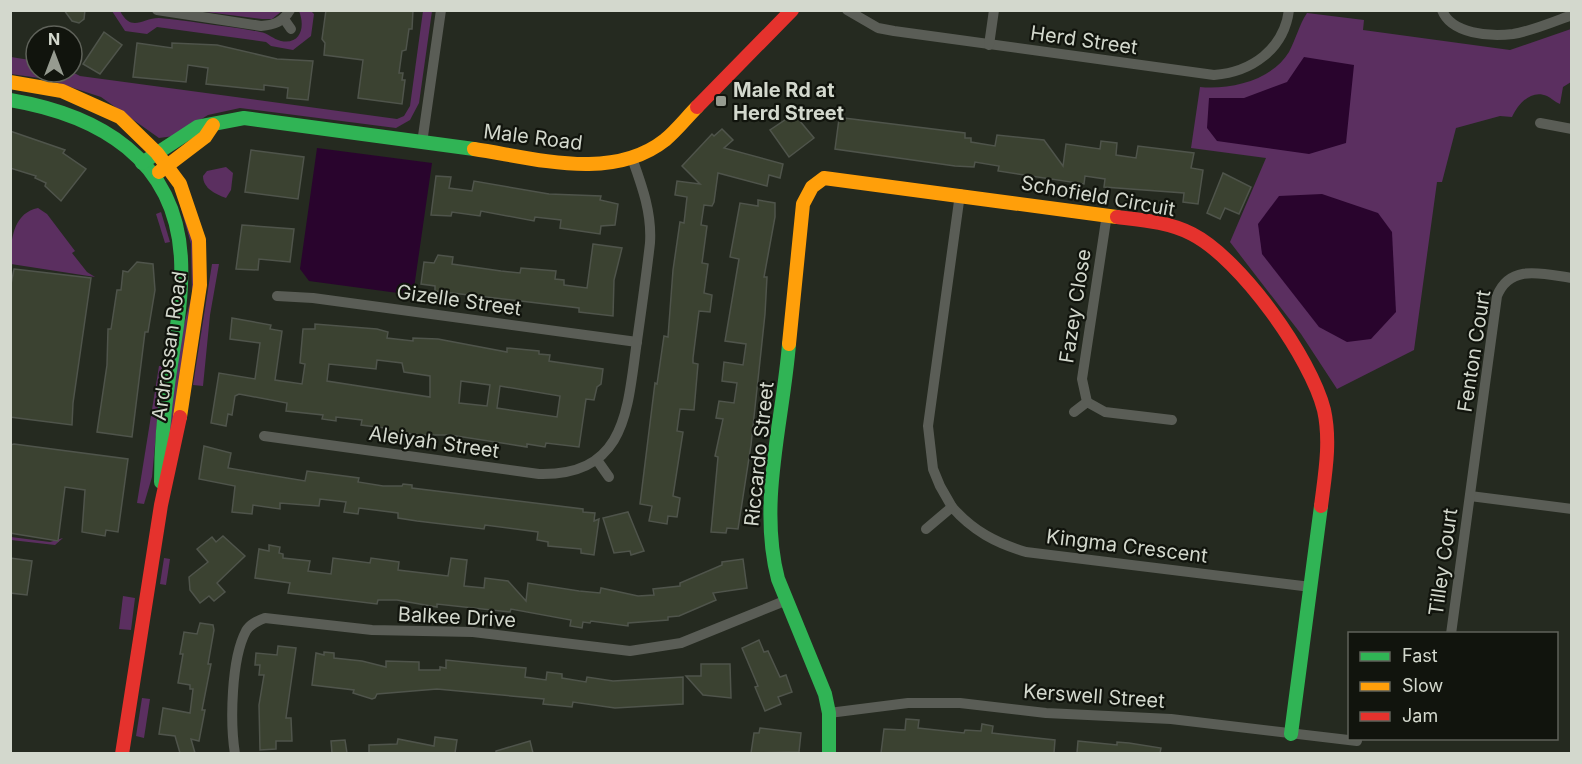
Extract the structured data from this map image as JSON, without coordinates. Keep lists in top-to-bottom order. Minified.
{"streets":{"street":["Herd Street","Male Road","Schofield Circuit","Gizelle Street","Fazey Close","Ardrossan Road","Fenton Court","Aleiyah Street","Riccardo Street","Kingma Crescent","Tilley Court","Balkee Drive","Kerswell Street"]},"crossings":[["Male Road","Ardrossan Road"],["Male Road","Aleiyah Street"],["Schofield Circuit","Fazey Close"],["Schofield Circuit","Riccardo Street"],["Schofield Circuit","Kingma Crescent"],["Schofield Circuit","Kerswell Street"],["Gizelle Street","Aleiyah Street"],["Fenton Court","Tilley Court"],["Riccardo Street","Balkee Drive"],["Riccardo Street","Kerswell Street"]],"places":{"transit":["Male Rd at Herd Street"]},"legend":["Fast","Slow","Jam"],"north":"top"}
